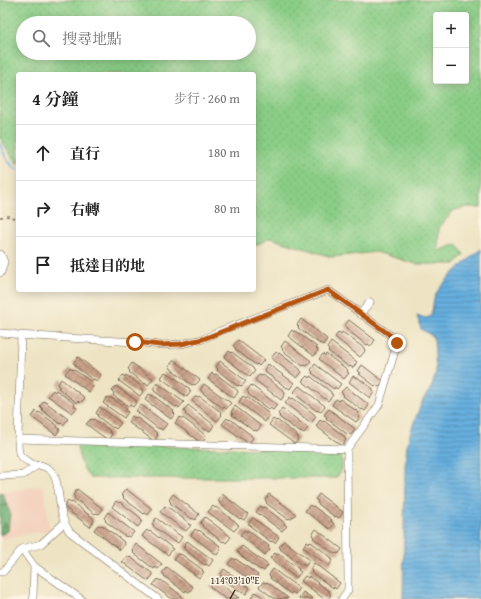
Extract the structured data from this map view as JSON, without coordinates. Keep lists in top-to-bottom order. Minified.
{"page":{"map_buttons":["+","−"],"search":"搜尋地點","heading":["4 分鐘","步行 · 260 m"],"list":[["直行","180 m"],["右轉","80 m"],"抵達目的地"]},"coordinates":["114°03'10\"E"]}
